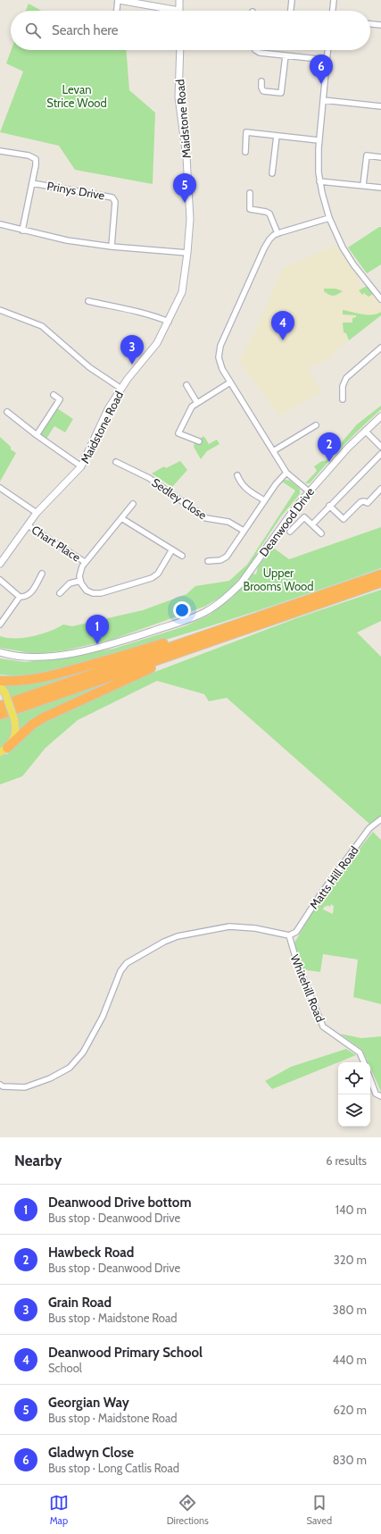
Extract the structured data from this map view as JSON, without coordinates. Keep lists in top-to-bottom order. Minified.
{"streets":{"street":["Maidstone Road","Prinys Drive","Sedley Close","Deanwood Drive","Chart Place","Matts Hill Road","Whitehill Road"]},"crossings":[["Maidstone Road","Chart Place"],["Matts Hill Road","Whitehill Road"]],"parks":["Levan Strice Wood","Upper Brooms Wood"],"page":{"search":"Search here","pins":["6","5","4","3","2","1"],"heading":["Nearby","6 results"],"list":[{"mark":"1","name":"Deanwood Drive bottom","note":"Bus stop · Deanwood Drive","value":"140 m"},{"mark":"2","name":"Hawbeck Road","note":"Bus stop · Deanwood Drive","value":"320 m"},{"mark":"3","name":"Grain Road","note":"Bus stop · Maidstone Road","value":"380 m"},{"mark":"4","name":"Deanwood Primary School","note":"School","value":"440 m"},{"mark":"5","name":"Georgian Way","note":"Bus stop · Maidstone Road","value":"620 m"},{"mark":"6","name":"Gladwyn Close","note":"Bus stop · Long Catlis Road","value":"830 m"}],"nav":["Map","Directions","Saved"]}}
